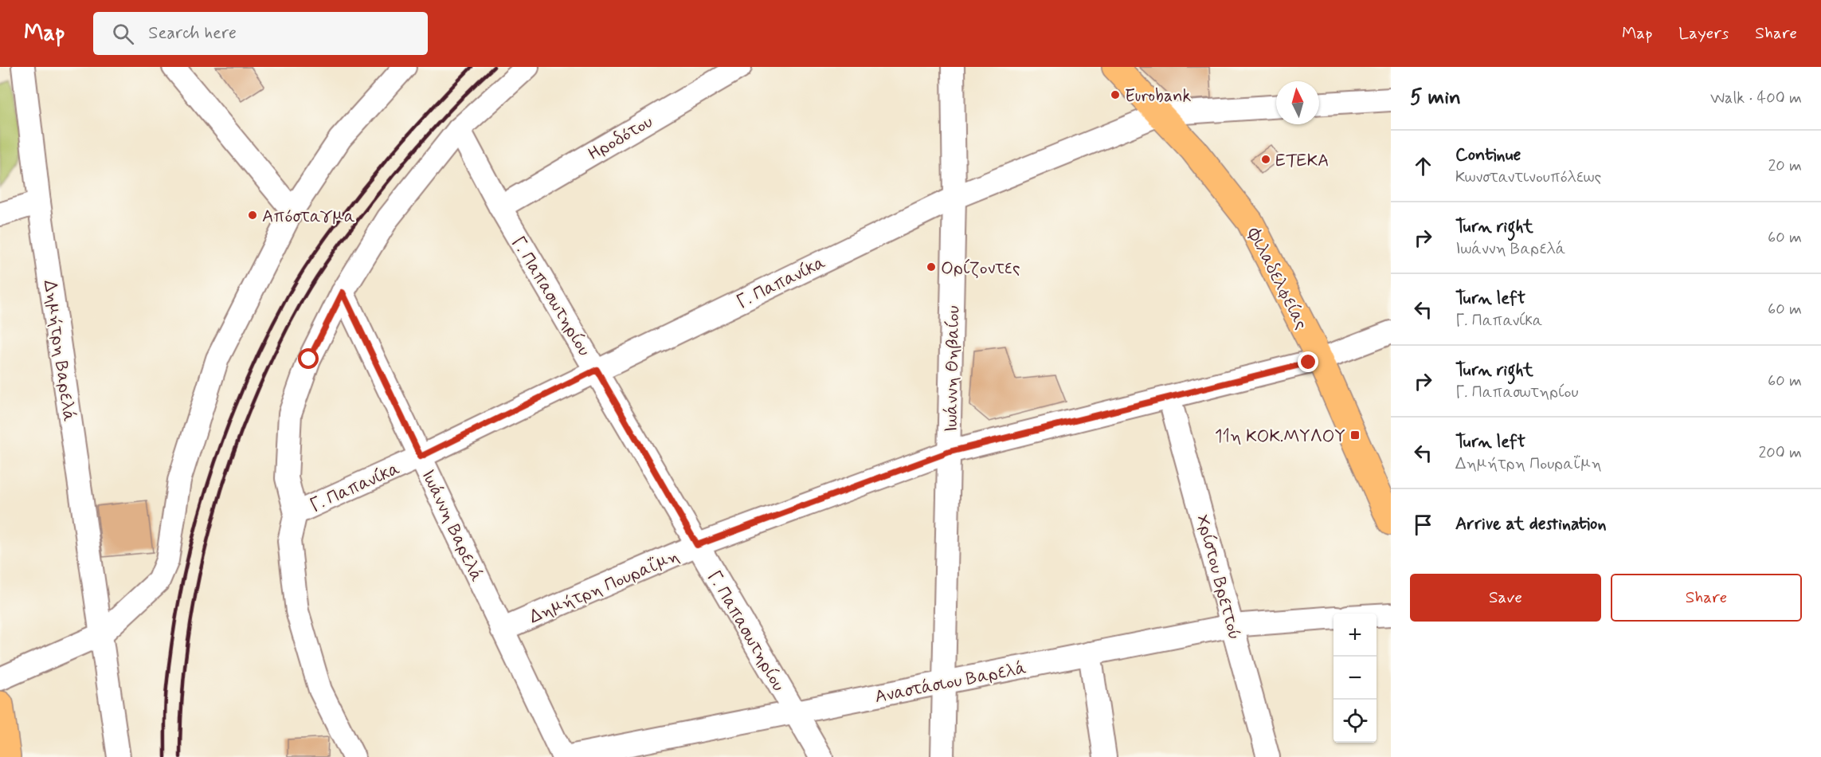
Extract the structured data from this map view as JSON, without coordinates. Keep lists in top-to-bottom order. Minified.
{"streets":{"main road":["Φιλαδελφείας"],"street":["Ηροδότου","Γ. Παπανίκα","Γ. Παπασωτηρίου","Δημήτρη Βαρελά","Ιωάννη Θηβαίου","Ιωάννη Βαρελά","Χρίστου Βρεττού","Δημήτρη Πουραΐμη","Αναστάσιου Βαρελά"]},"crossings":[["Ηροδότου","Γ. Παπασωτηρίου"],["Φιλαδελφείας","Γ. Παπανίκα"],["Φιλαδελφείας","Δημήτρη Πουραΐμη"],["Γ. Παπανίκα","Γ. Παπασωτηρίου"],["Γ. Παπανίκα","Ιωάννη Θηβαίου"],["Γ. Παπανίκα","Ιωάννη Βαρελά"],["Γ. Παπασωτηρίου","Δημήτρη Πουραΐμη"],["Γ. Παπασωτηρίου","Αναστάσιου Βαρελά"],["Ιωάννη Θηβαίου","Δημήτρη Πουραΐμη"],["Ιωάννη Θηβαίου","Αναστάσιου Βαρελά"],["Ιωάννη Βαρελά","Δημήτρη Πουραΐμη"],["Ιωάννη Βαρελά","Αναστάσιου Βαρελά"],["Χρίστου Βρεττού","Δημήτρη Πουραΐμη"],["Χρίστου Βρεττού","Αναστάσιου Βαρελά"]],"places":{"other":["Eurobank","ΕΤΕΚΑ","Απόσταγμα","Ορίζοντες"],"transit":["11η ΚΟΚ.ΜΥΛΟΥ"]},"north":"top","page":{"header":"Map","search":"Search here","nav":["Map","Layers","Share"],"heading":["5 min","Walk · 400 m"],"list":[["Continue","Κωνσταντινουπόλεως","20 m"],["Turn right","Ιωάννη Βαρελά","60 m"],["Turn left","Γ. Παπανίκα","60 m"],["Turn right","Γ. Παπασωτηρίου","60 m"],["Turn left","Δημήτρη Πουραΐμη","200 m"],"Arrive at destination"],"buttons":["Save","Share"],"map_buttons":["+","−"]}}
